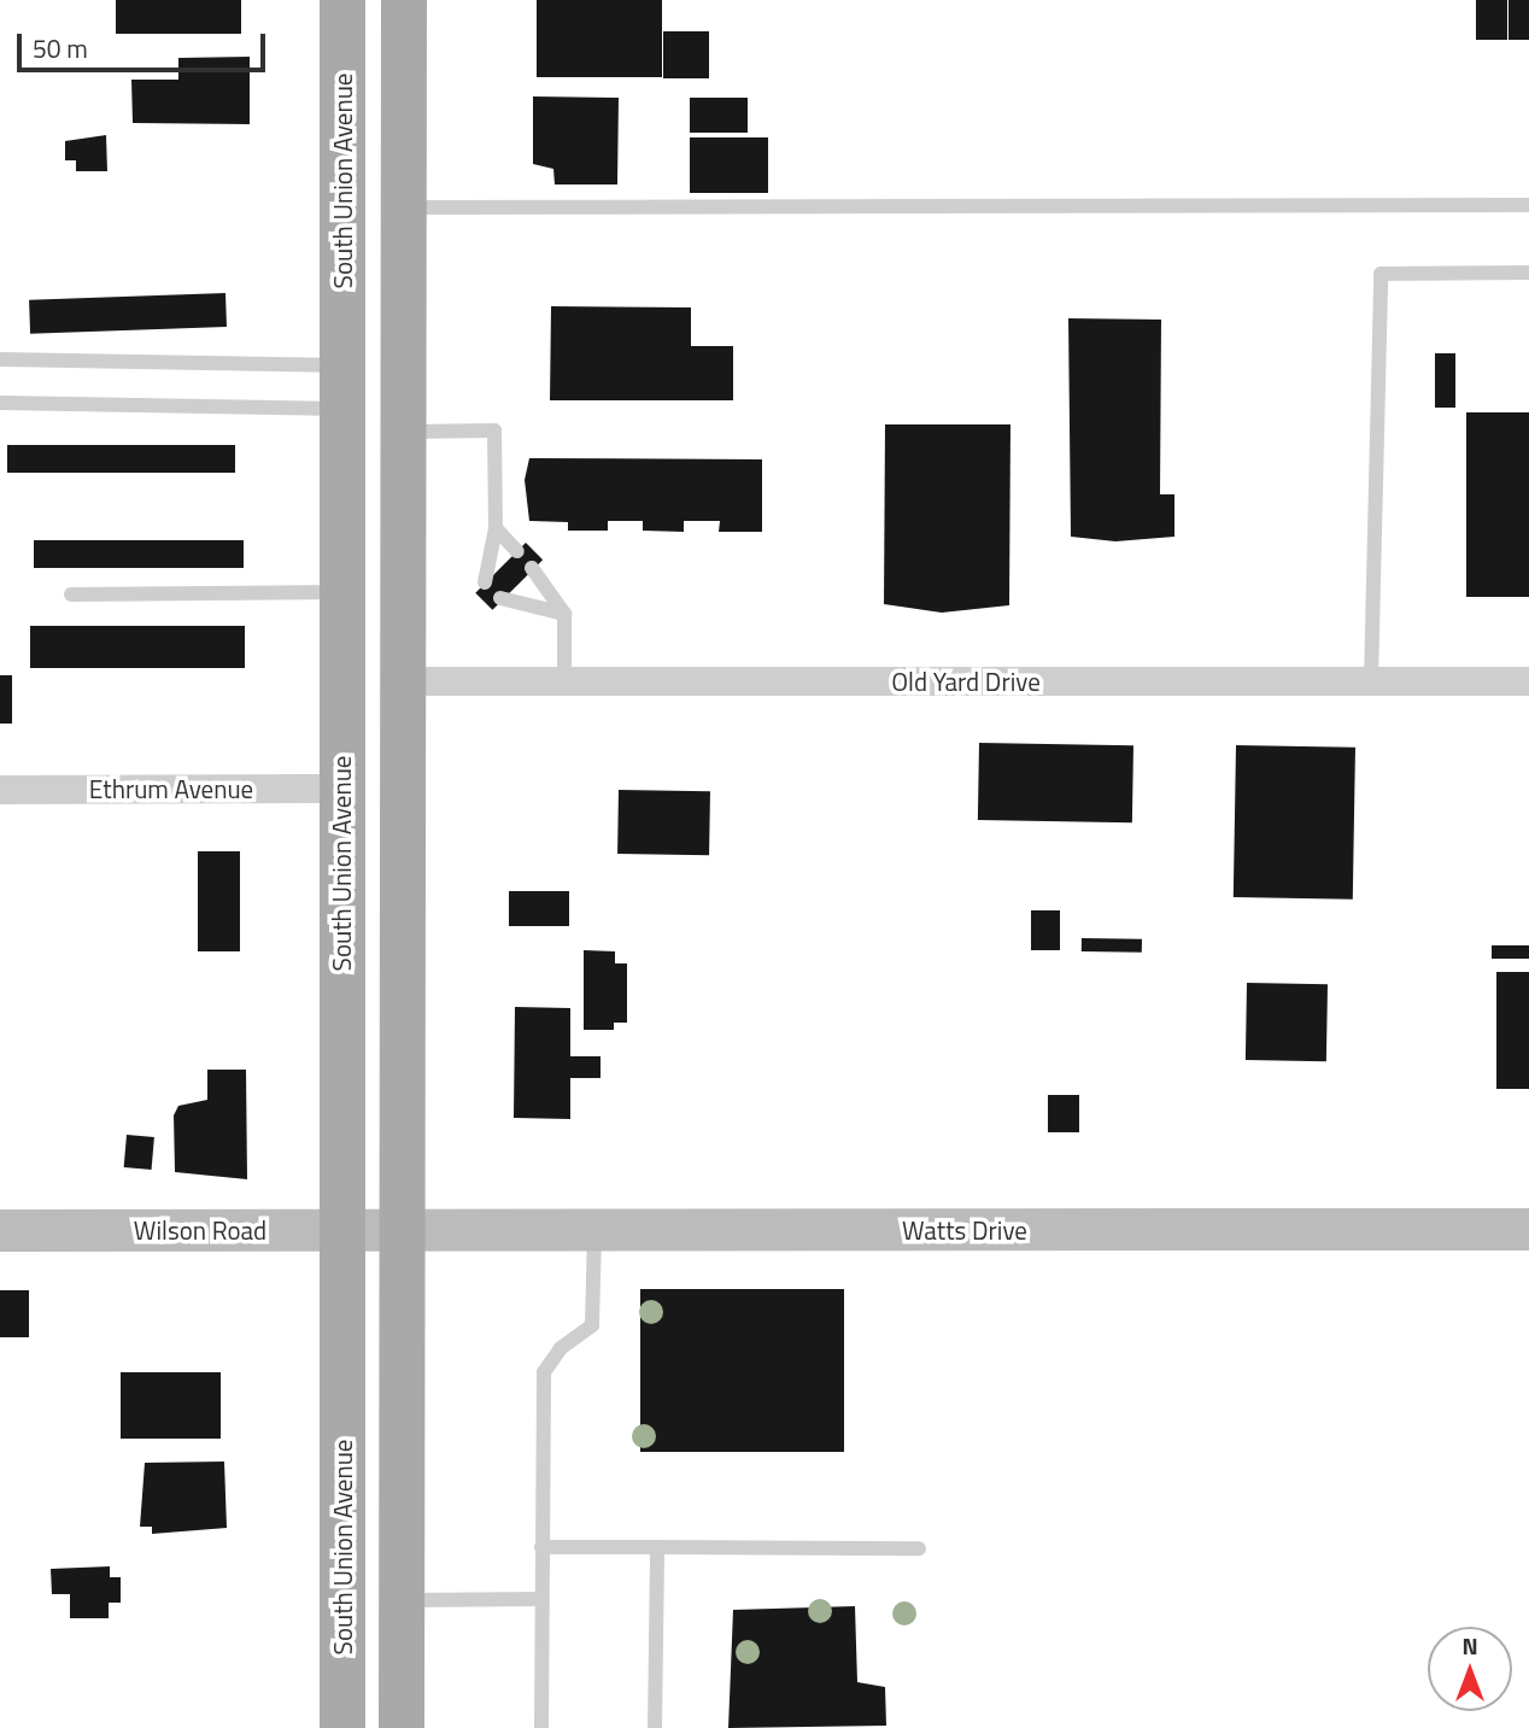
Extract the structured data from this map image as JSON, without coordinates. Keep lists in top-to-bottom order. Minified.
{"streets":{"main road":["South Union Avenue"],"street":["Old Yard Drive","Ethrum Avenue","Wilson Road","Watts Drive"]},"crossings":[["South Union Avenue","Ethrum Avenue"],["South Union Avenue","Wilson Road"],["Wilson Road","Watts Drive"]],"scale_bar":"50 m","north":"top"}
